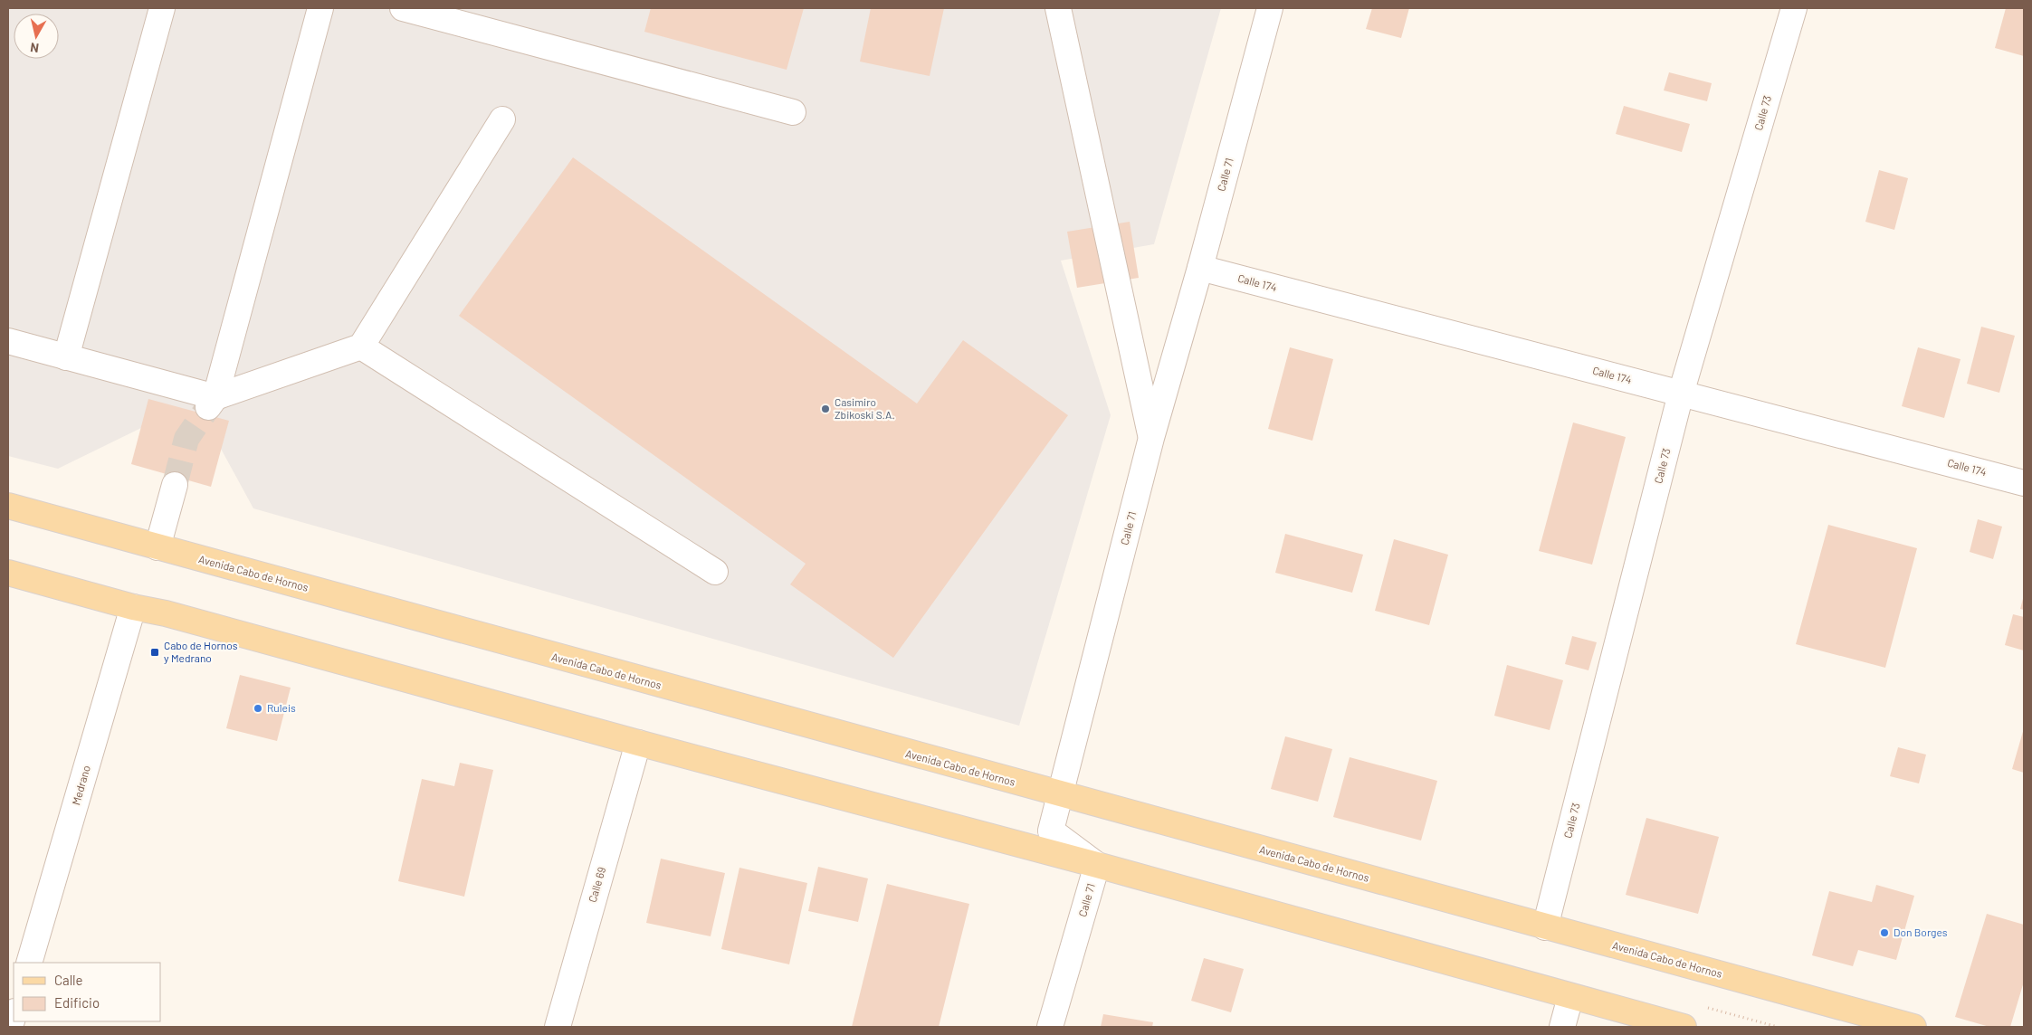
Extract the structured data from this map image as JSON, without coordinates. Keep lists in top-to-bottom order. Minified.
{"streets":{"main road":["Avenida Cabo de Hornos"],"street":["Calle 73","Calle 71","Calle 174","Medrano","Calle 69"]},"crossings":[["Calle 73","Calle 174"],["Calle 73","Avenida Cabo de Hornos"],["Calle 71","Calle 174"],["Calle 71","Avenida Cabo de Hornos"]],"places":{"other":["Casimiro Zbikoski S.A.","Ruleis","Don Borges"],"transit":["Cabo de Hornos y Medrano"]},"legend":["Calle","Edificio"],"north":"bottom"}
